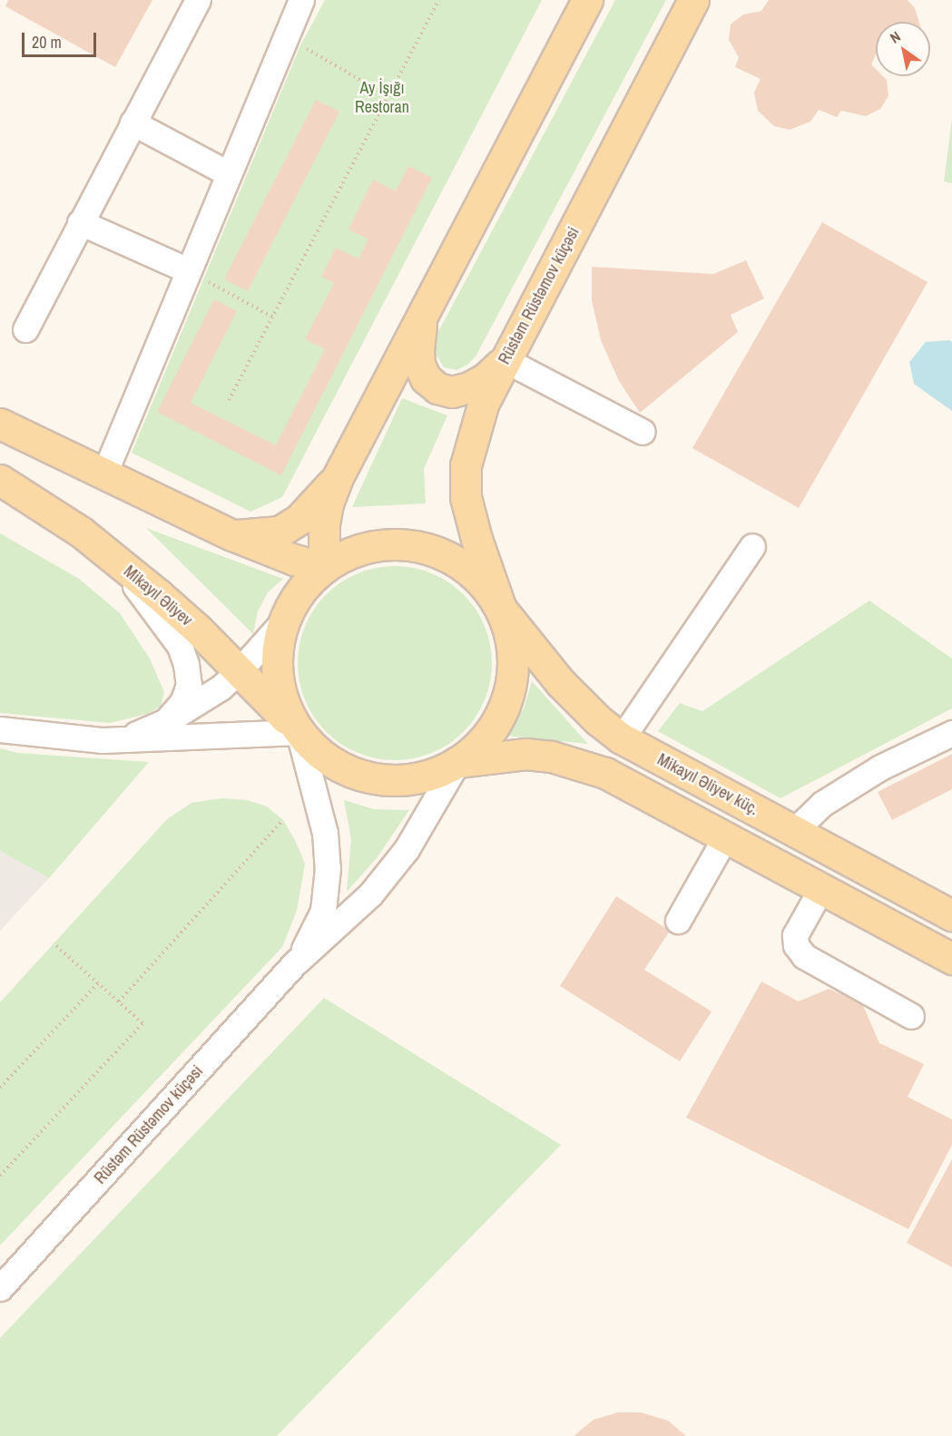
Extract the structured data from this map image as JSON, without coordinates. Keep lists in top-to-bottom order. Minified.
{"streets":{"main road":["Rüstəm Rüstəmov küçəsi","Mikayıl Əliyev","Mikayıl Əliyev küç."]},"crossings":[["Rüstəm Rüstəmov küçəsi","Mikayıl Əliyev"],["Rüstəm Rüstəmov küçəsi","Mikayıl Əliyev küç."]],"parks":["Ay İşığı Restoran"],"scale_bar":"20 m","north":"top left"}
